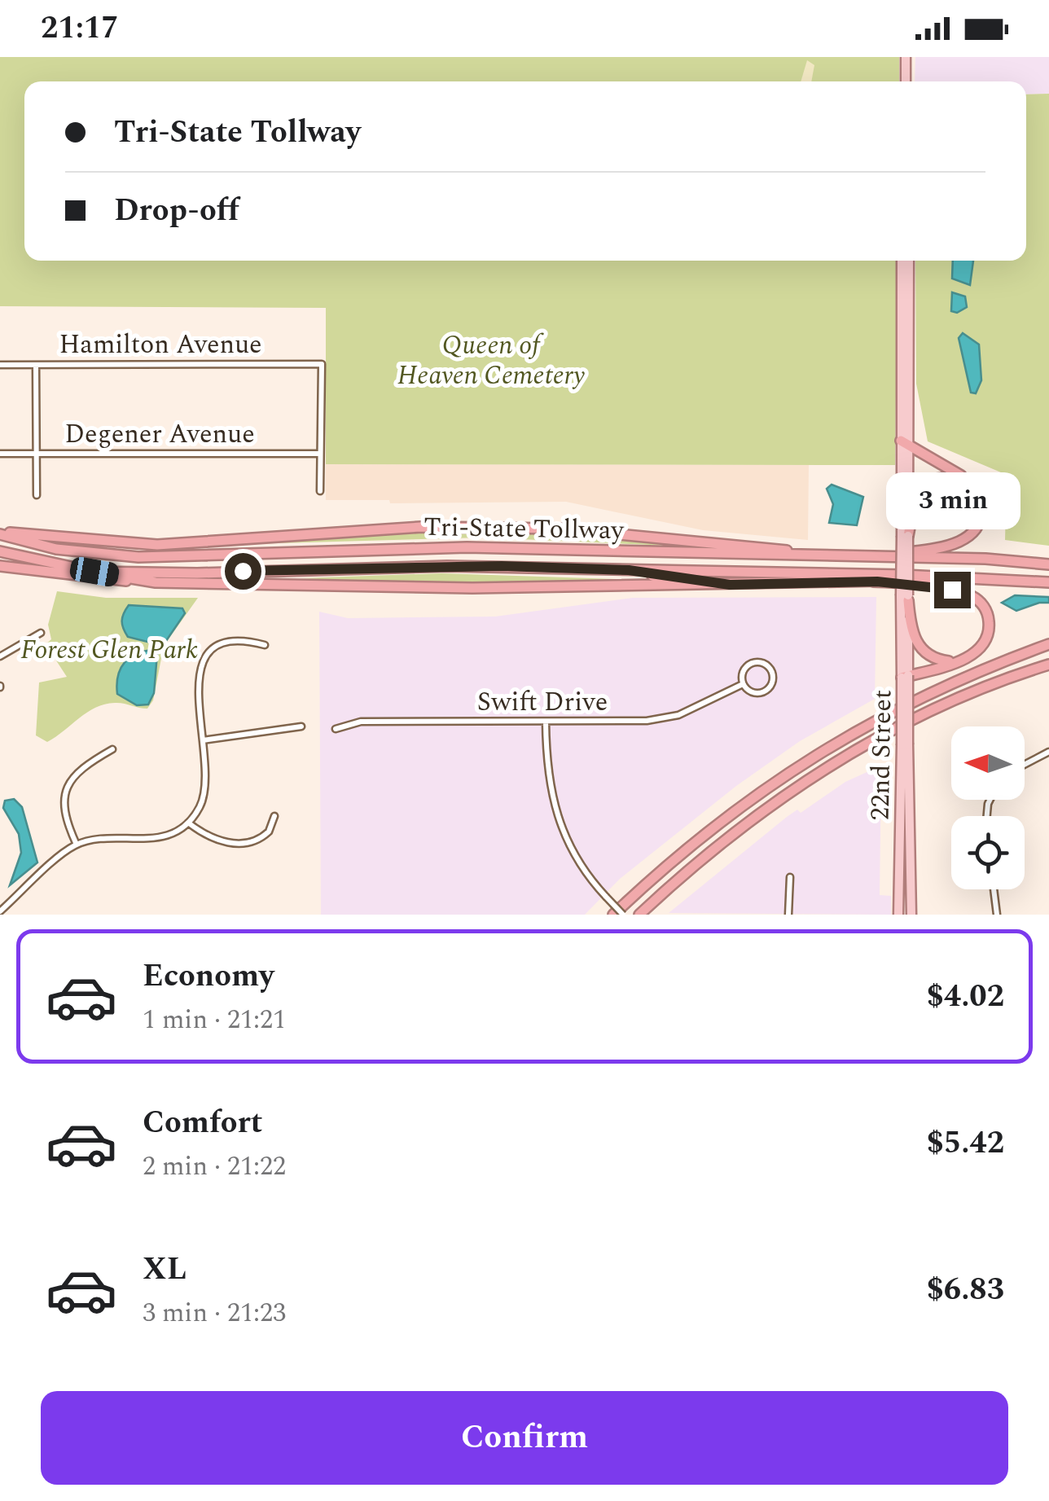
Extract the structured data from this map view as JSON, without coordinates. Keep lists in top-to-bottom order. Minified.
{"streets":{"highway":["Tri-State Tollway"],"main road":["22nd Street"],"street":["Hamilton Avenue","Degener Avenue","Swift Drive"]},"crossings":[["Hamilton Avenue","Degener Avenue"]],"parks":["Queen of Heaven Cemetery","Forest Glen Park"],"north":"left","page":{"status":"21:17","banner":["Tri-State Tollway","Drop-off"],"bubble":"3 min","list":[{"name":"Economy","note":"1 min · 21:21","value":"$4.02"},{"name":"Comfort","note":"2 min · 21:22","value":"$5.42"},{"name":"XL","note":"3 min · 21:23","value":"$6.83"}],"buttons":"Confirm"}}
